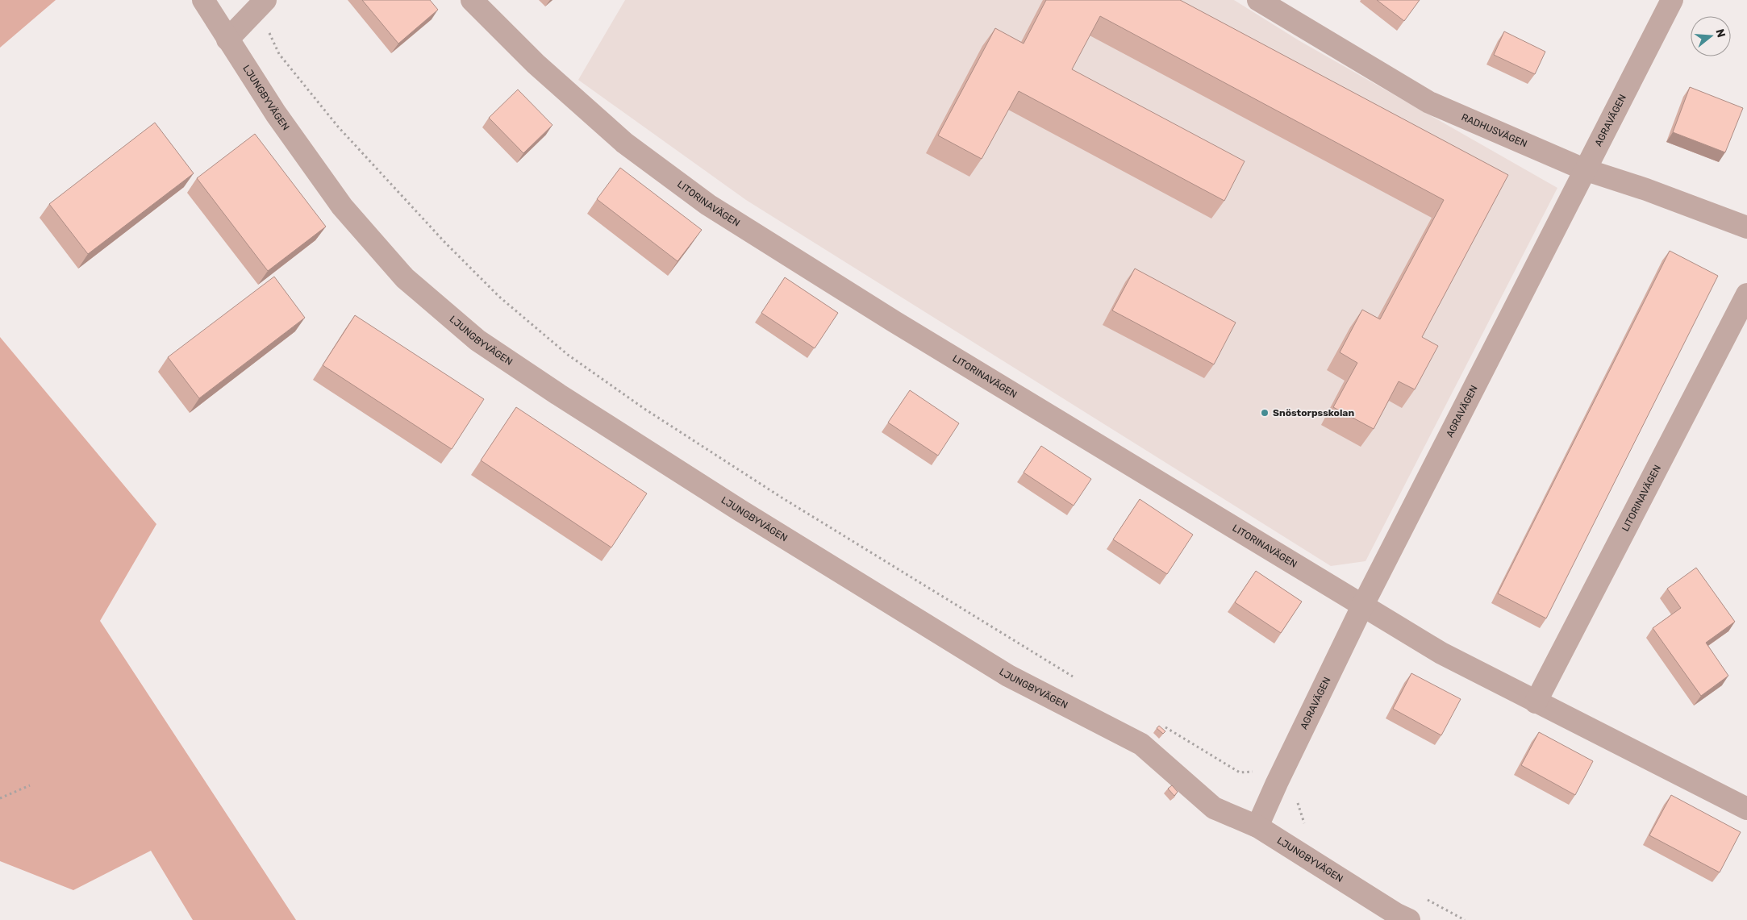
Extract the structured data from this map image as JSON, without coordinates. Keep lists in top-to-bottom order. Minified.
{"streets":{"street":["LJUNGBYVÄGEN","AGRAVÄGEN","RADHUSVÄGEN","LITORINAVÄGEN"]},"crossings":[["LJUNGBYVÄGEN","AGRAVÄGEN"],["AGRAVÄGEN","RADHUSVÄGEN"],["AGRAVÄGEN","LITORINAVÄGEN"]],"places":["Snöstorpsskolan"],"north":"right"}
